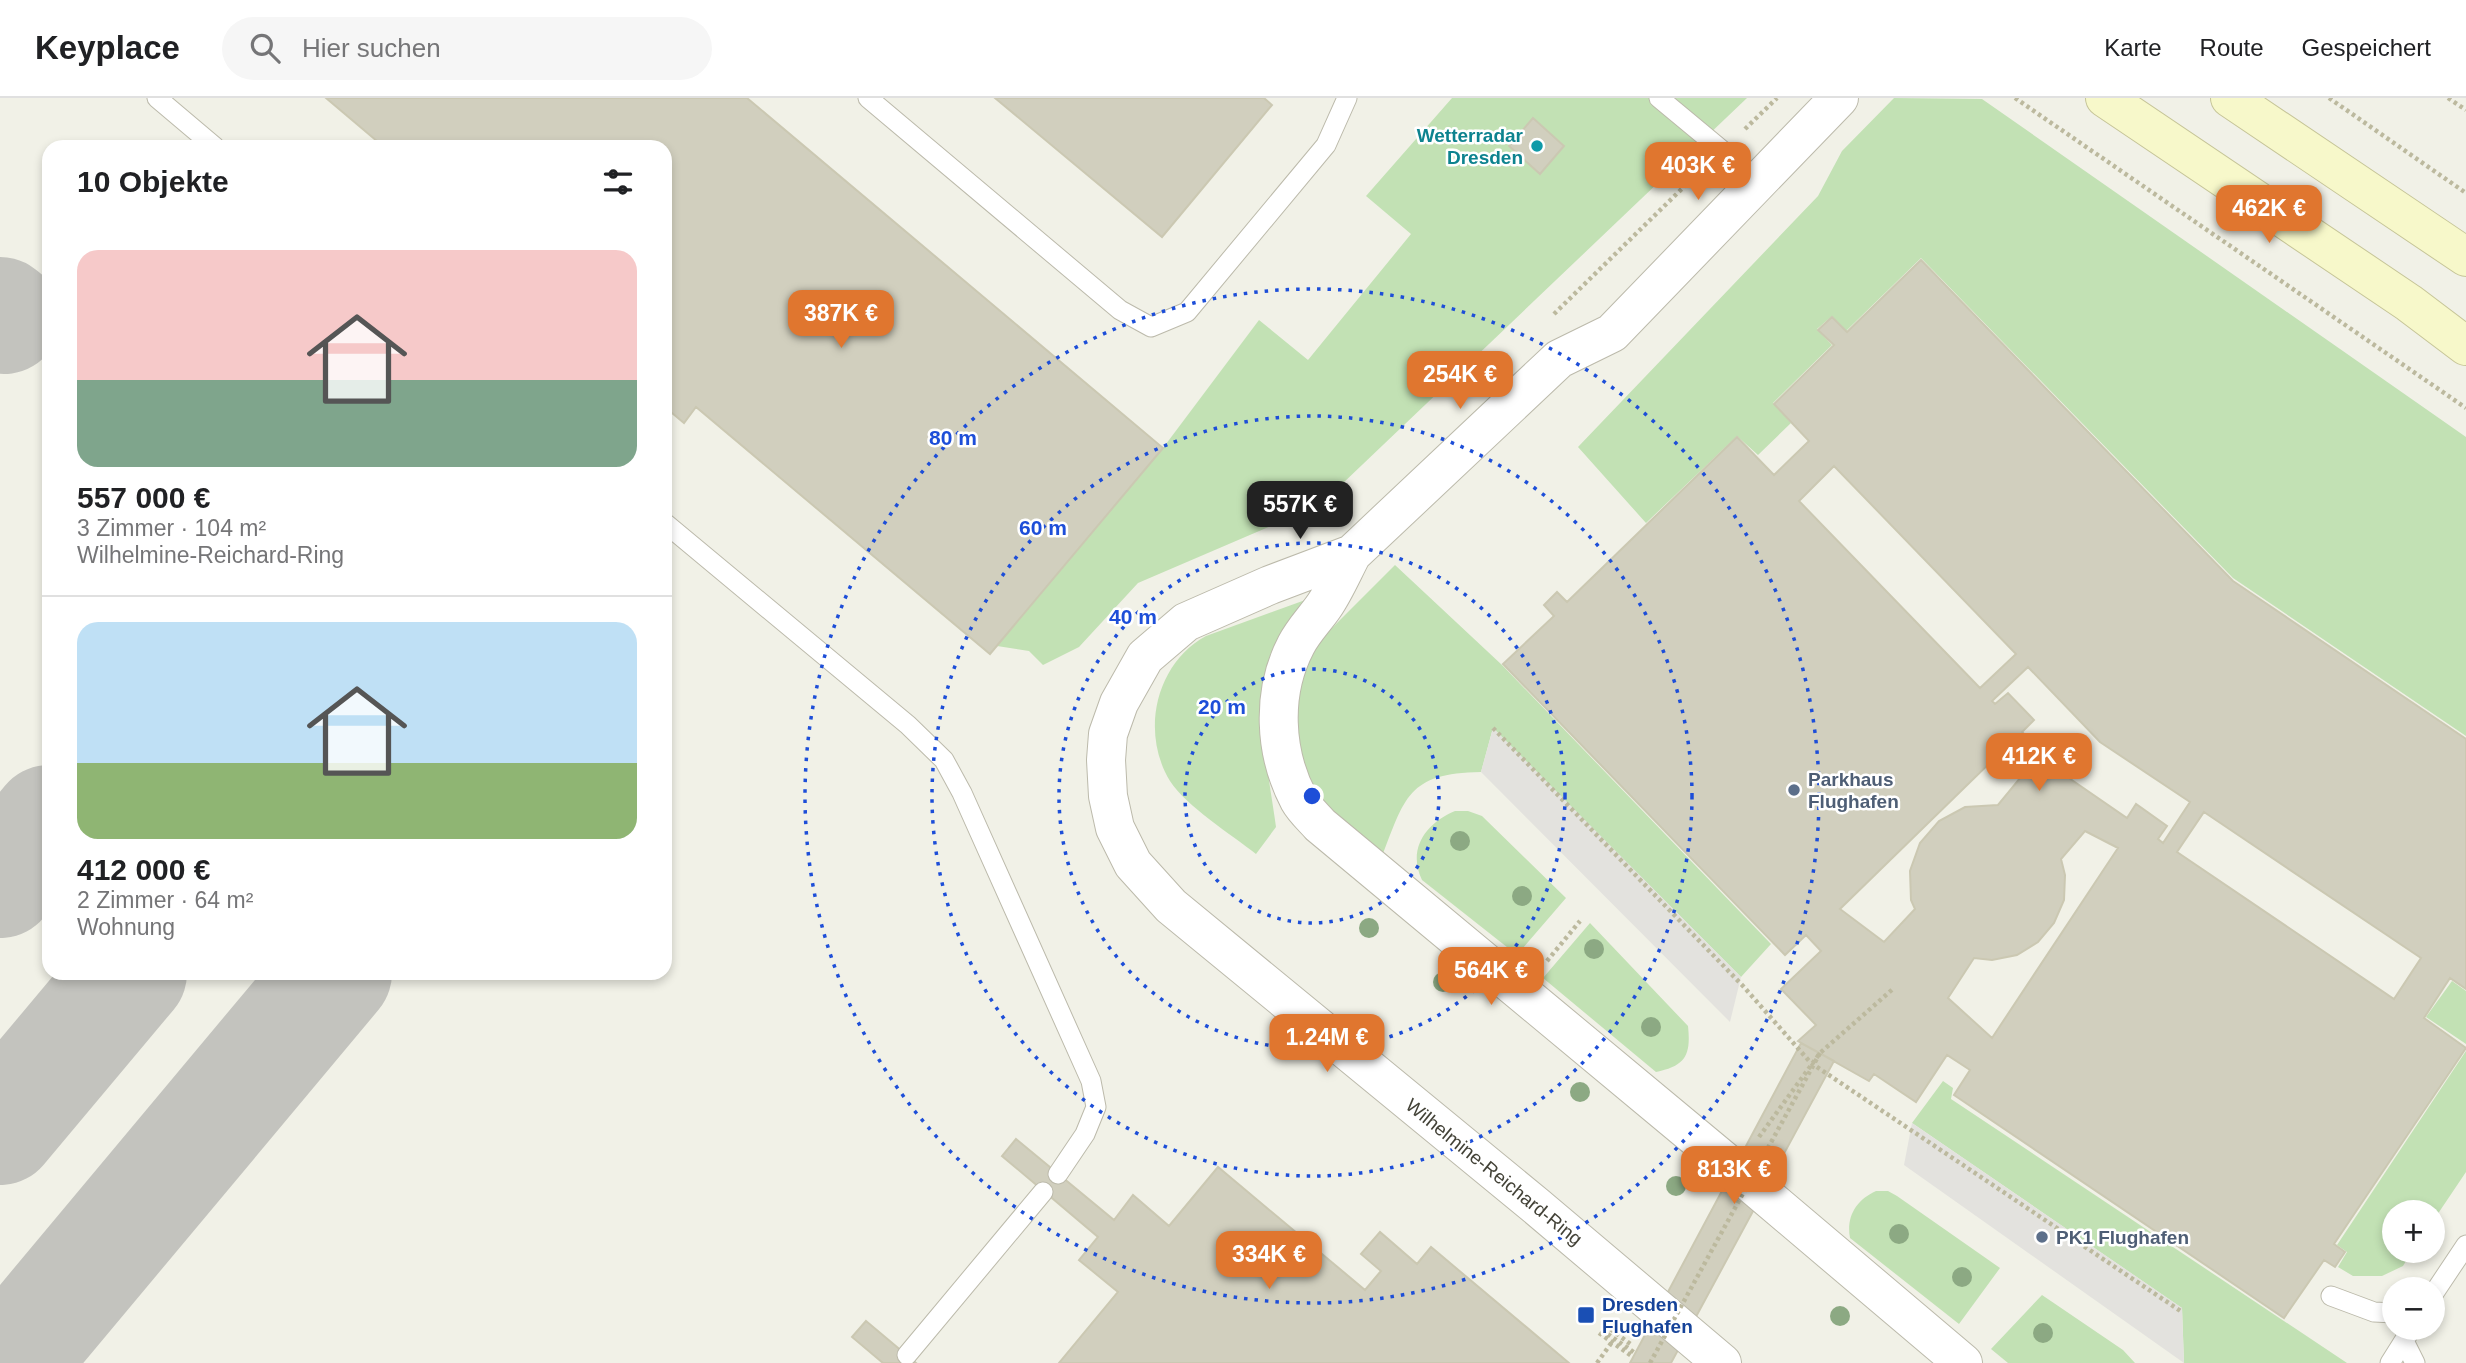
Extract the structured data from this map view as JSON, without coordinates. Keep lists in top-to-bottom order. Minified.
{"streets":{"street":["Wilhelmine-Reichard-Ring"]},"places":{"other":["Wetterradar Dresden","Parkhaus Flughafen","PK1 Flughafen"],"transit":["Dresden Flughafen"]},"page":{"header":"Keyplace","search":"Hier suchen","nav":["Karte","Route","Gespeichert"],"heading":"10 Objekte","price":["403K €","462K €","387K €","254K €","557K €","412K €","564K €","1.24M €","813K €","334K €"],"list":[{"name":"557 000 €","note":"3 Zimmer · 104 m² · Wilhelmine-Reichard-Ring"},{"name":"412 000 €","note":"2 Zimmer · 64 m² · Wohnung"}],"map_buttons":["+","−"]},"rings":["80 m","60 m","40 m","20 m"]}
